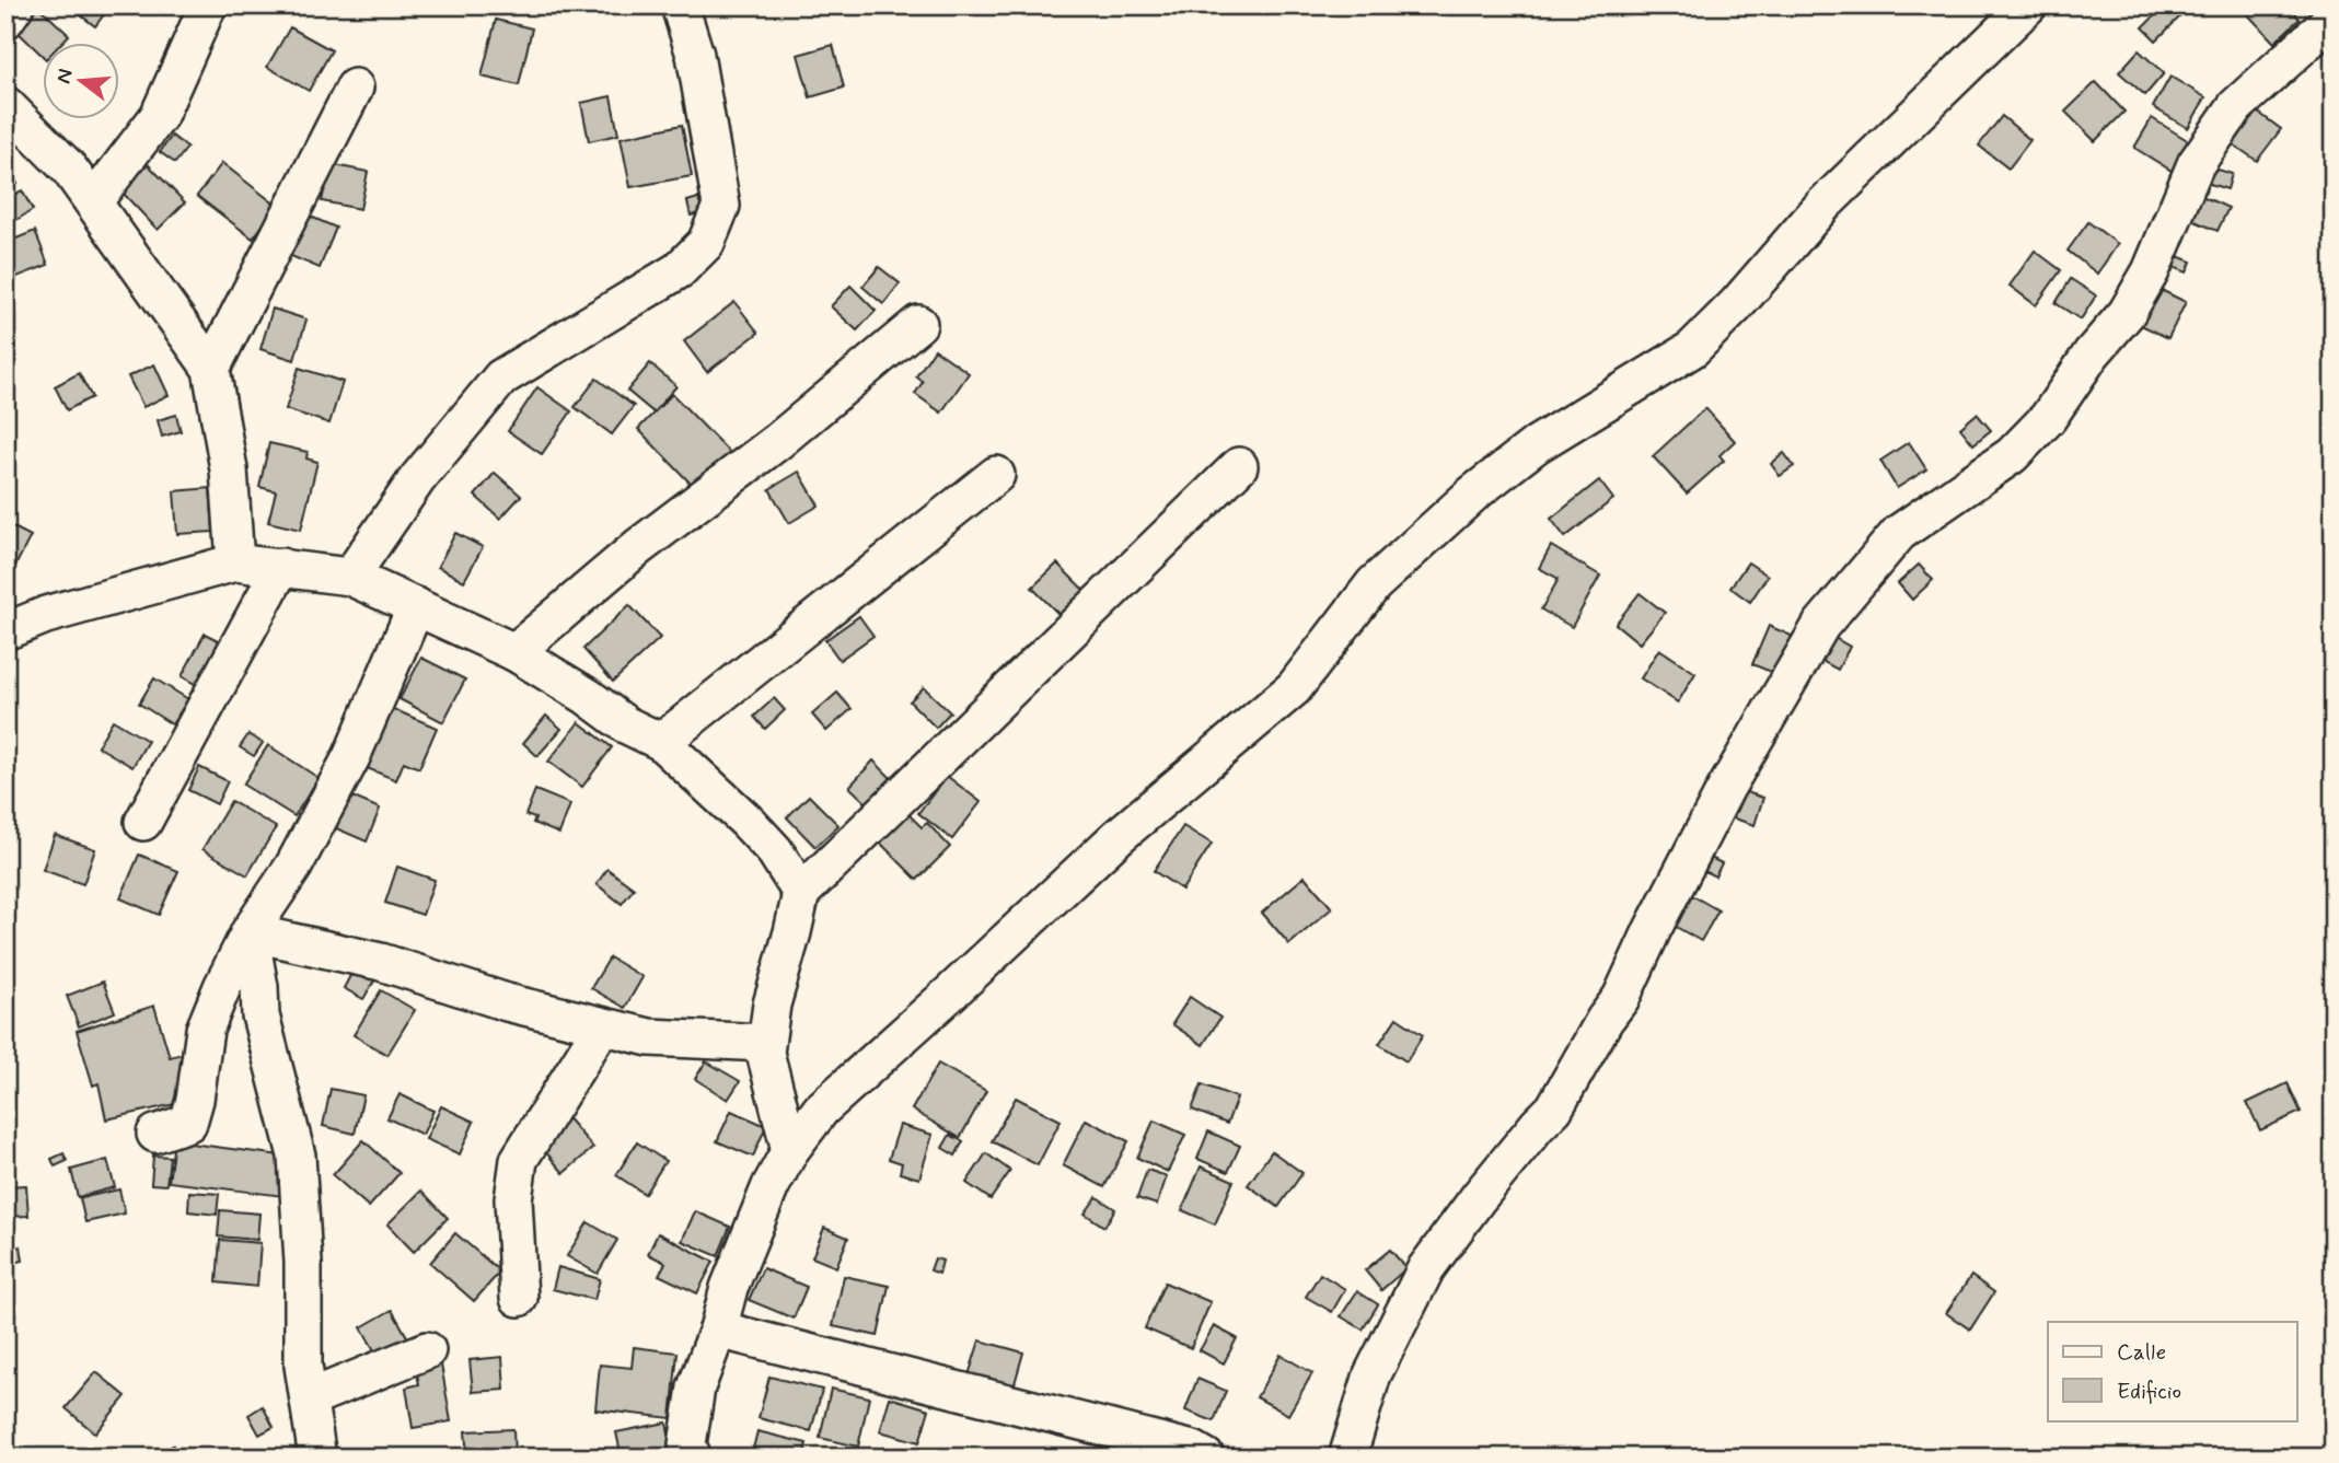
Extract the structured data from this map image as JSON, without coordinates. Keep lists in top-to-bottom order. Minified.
{"legend":["Calle","Edificio"],"north":"left"}
